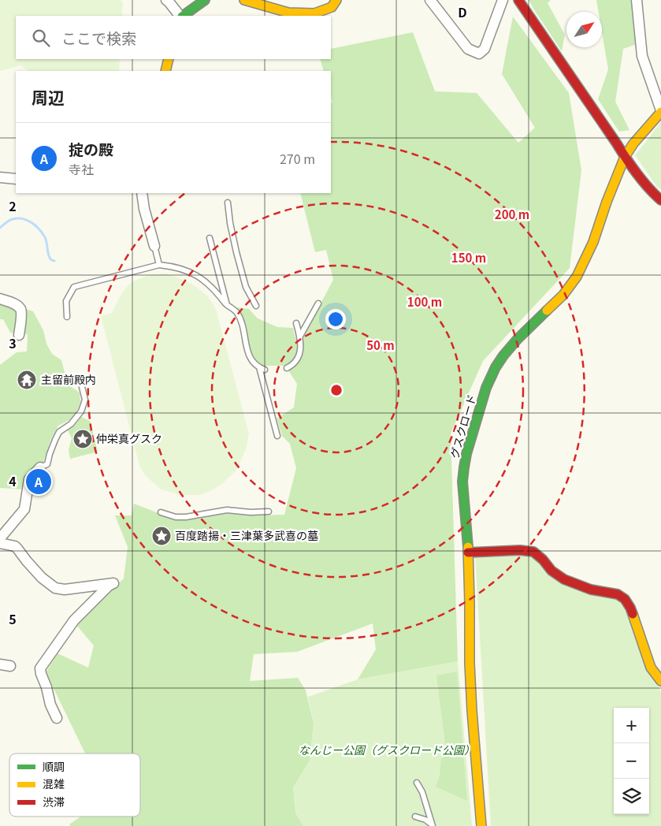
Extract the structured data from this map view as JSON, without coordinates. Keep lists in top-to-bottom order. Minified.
{"streets":{"street":["グスクロード"]},"parks":["なんじー公園（グスクロード公園）"],"places":{"temple":["主留前殿内"],"place":["仲栄真グスク","百度踏揚・三津葉多武喜の墓"]},"legend":["順調","混雑","渋滞"],"north":"top right","page":{"search":"ここで検索","heading":"周辺","list":[{"mark":"A","name":"掟の殿","note":"寺社","value":"270 m"}],"pins":"A","map_buttons":["+","−"]},"grid":{"columns":["D"],"rows":["2","3","4","5"]},"rings":["200 m","150 m","100 m","50 m"]}
